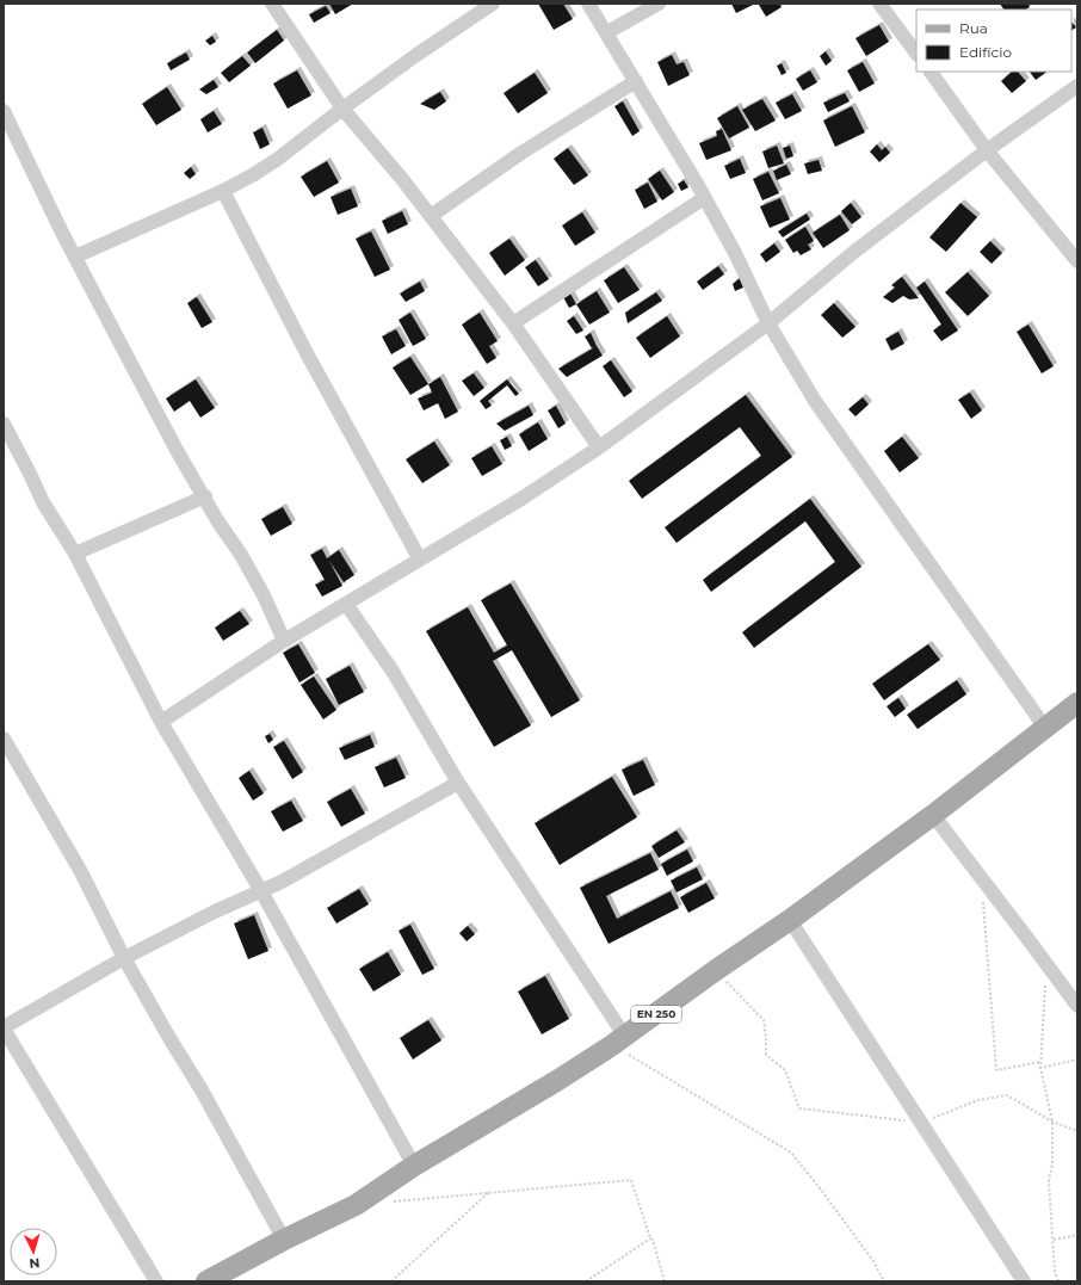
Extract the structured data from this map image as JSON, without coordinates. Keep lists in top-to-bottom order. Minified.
{"streets":{"main road":["EN 250"]},"legend":["Rua","Edifício"],"north":"bottom"}
